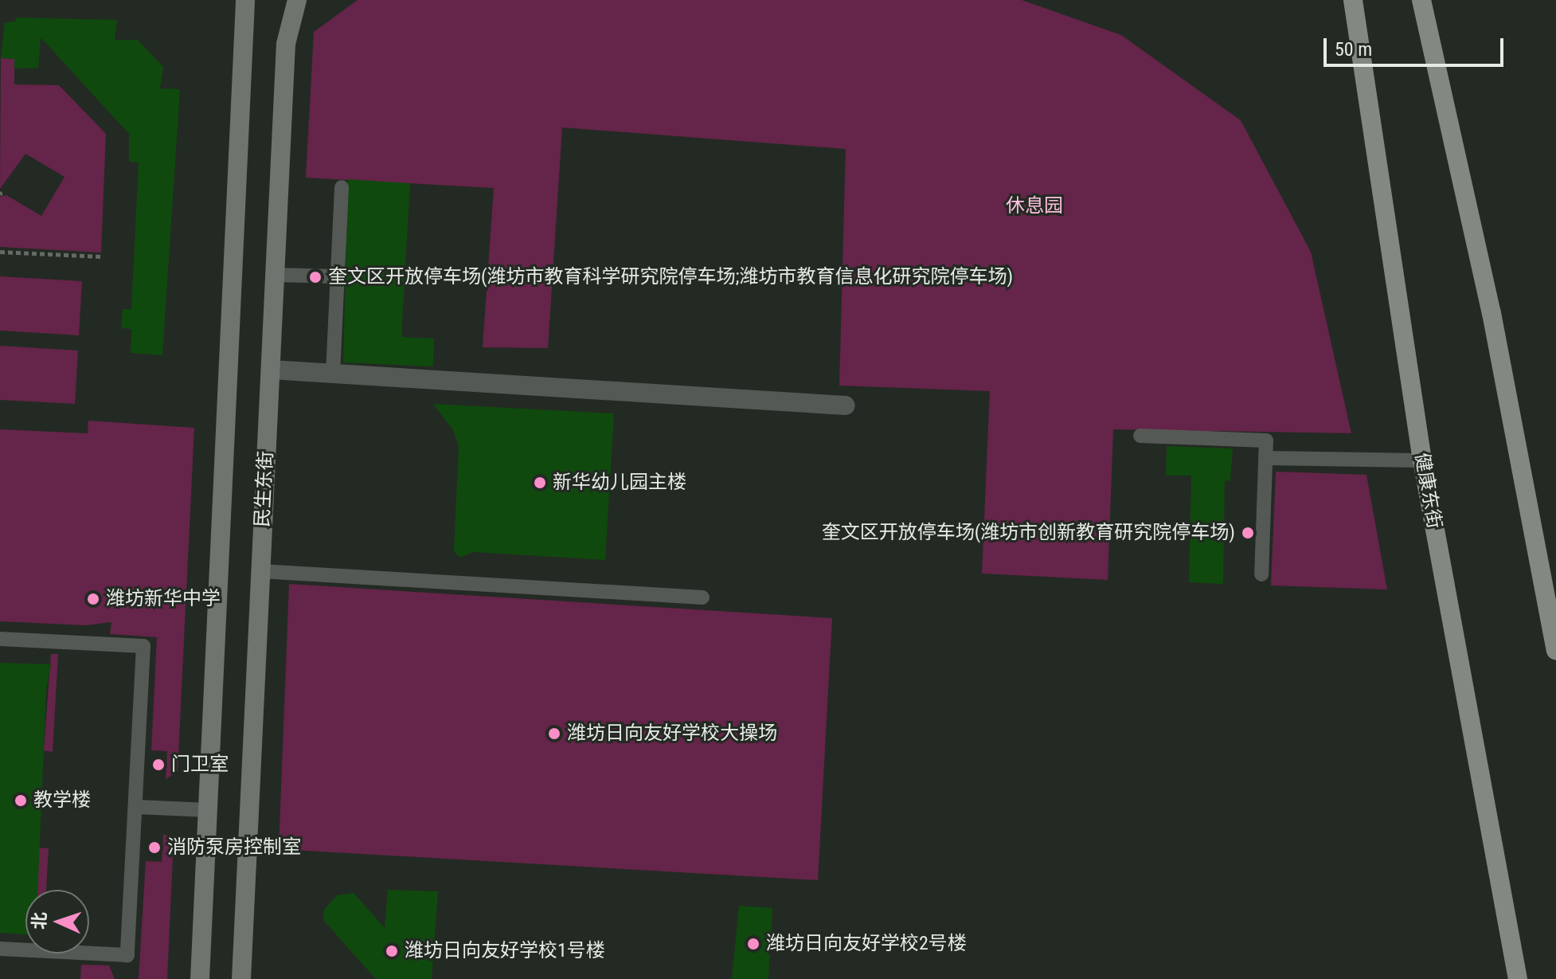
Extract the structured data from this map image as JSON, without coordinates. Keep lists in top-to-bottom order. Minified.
{"streets":{"main road":["民生东街","健康东街"]},"parks":["休息园"],"places":["奎文区开放停车场(潍坊市教育科学研究院停车场;潍坊市教育信息化研究院停车场)","新华幼儿园主楼","奎文区开放停车场(潍坊市创新教育研究院停车场)","潍坊新华中学","潍坊日向友好学校大操场","门卫室","教学楼","消防泵房控制室","潍坊日向友好学校2号楼","潍坊日向友好学校1号楼"],"scale_bar":"50 m","north":"left"}
